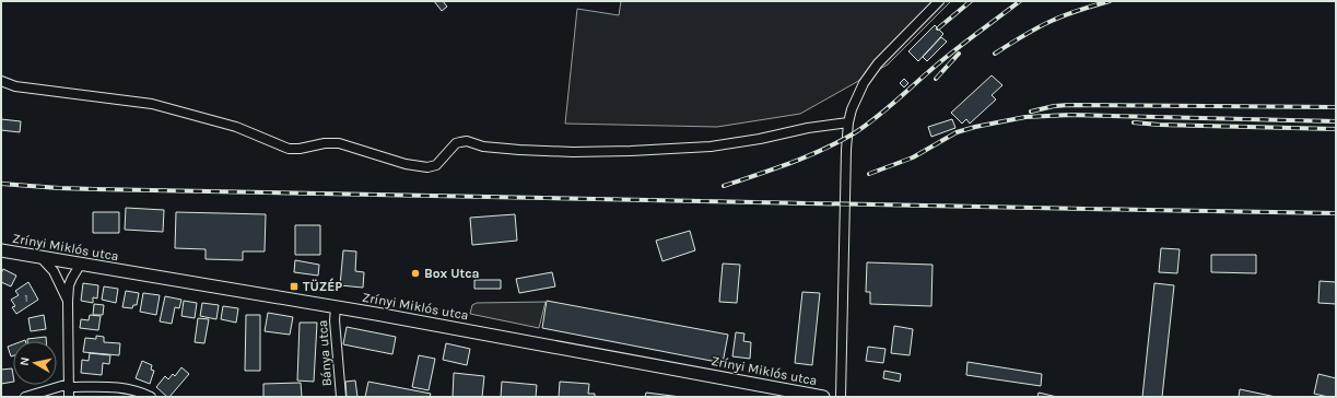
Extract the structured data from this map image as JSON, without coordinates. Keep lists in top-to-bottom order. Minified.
{"streets":{"main road":["Zrínyi Miklós utca"],"street":["Bánya utca"]},"crossings":[["Zrínyi Miklós utca","Bánya utca"]],"places":{"other":["Box Utca"],"transit":["TÜZÉP"]},"house_numbers":["1"],"north":"left"}
